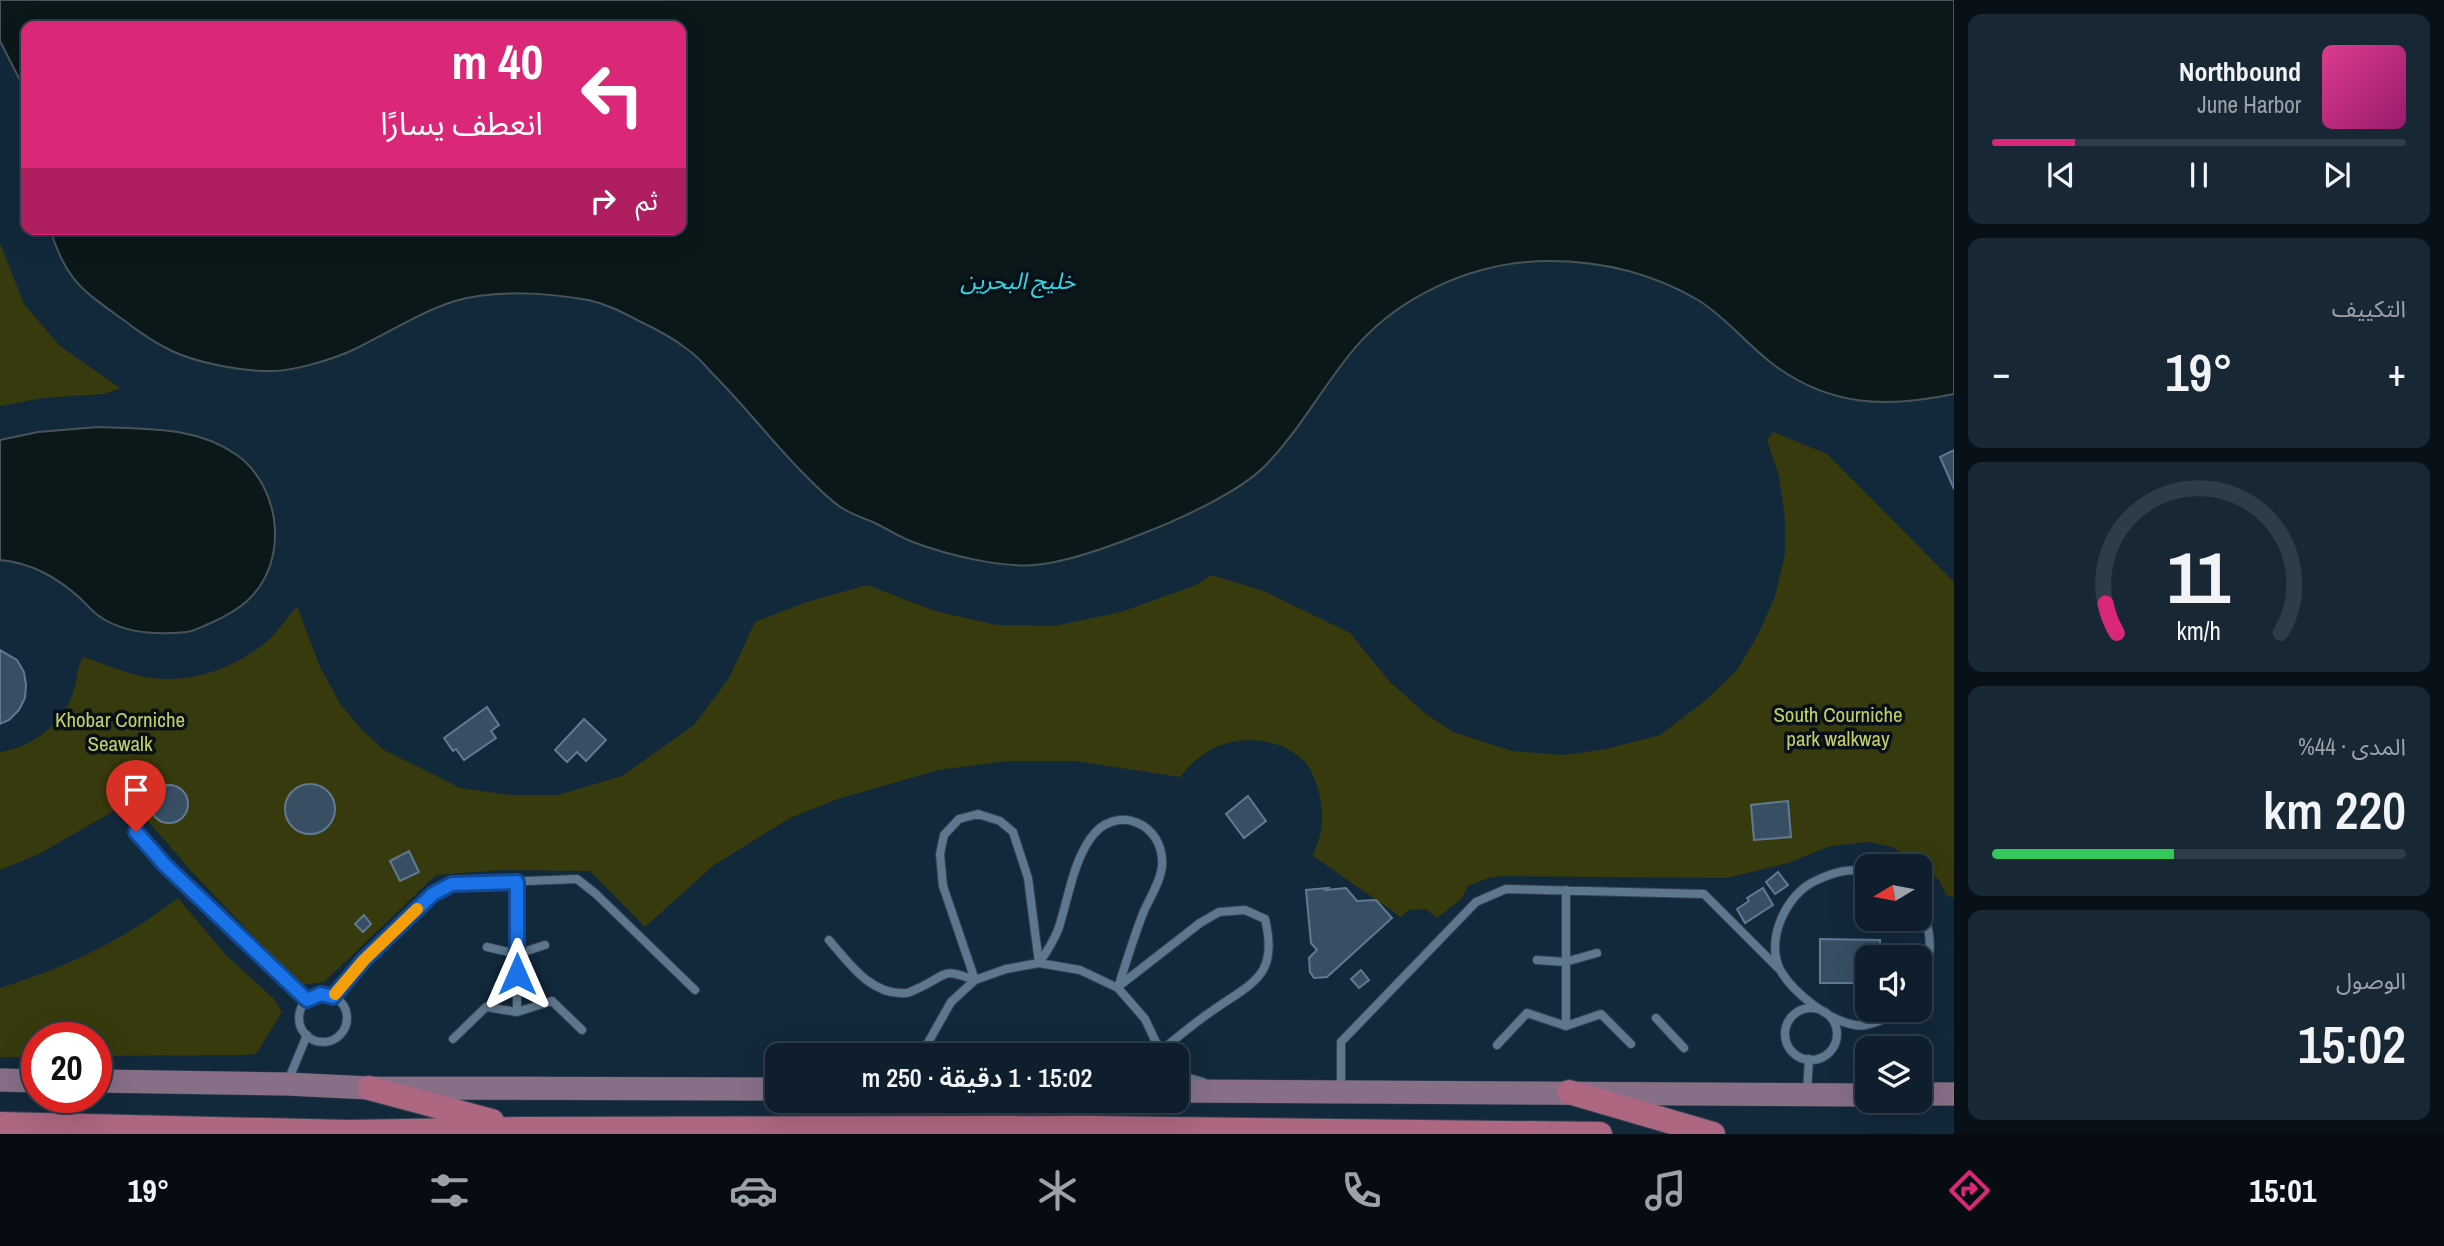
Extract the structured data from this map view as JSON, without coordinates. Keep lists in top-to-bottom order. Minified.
{"water":["خليج البحرين"],"parks":["South Courniche park walkway","Khobar Corniche Seawalk"],"north":"left","page":{"turn":["40 m","انعطف يسارًا"],"song":["Northbound","June Harbor"],"then":"ثم","tile":["التكييف",["المدى · 44%","220 km"],["الوصول","15:02"]],"heat":["−","19°","+"],"limit":"20","trip":"15:02 · 1 دقيقة · 250 m","tabs":["15:01","19°"],"gauge":["11","km/h"]}}
